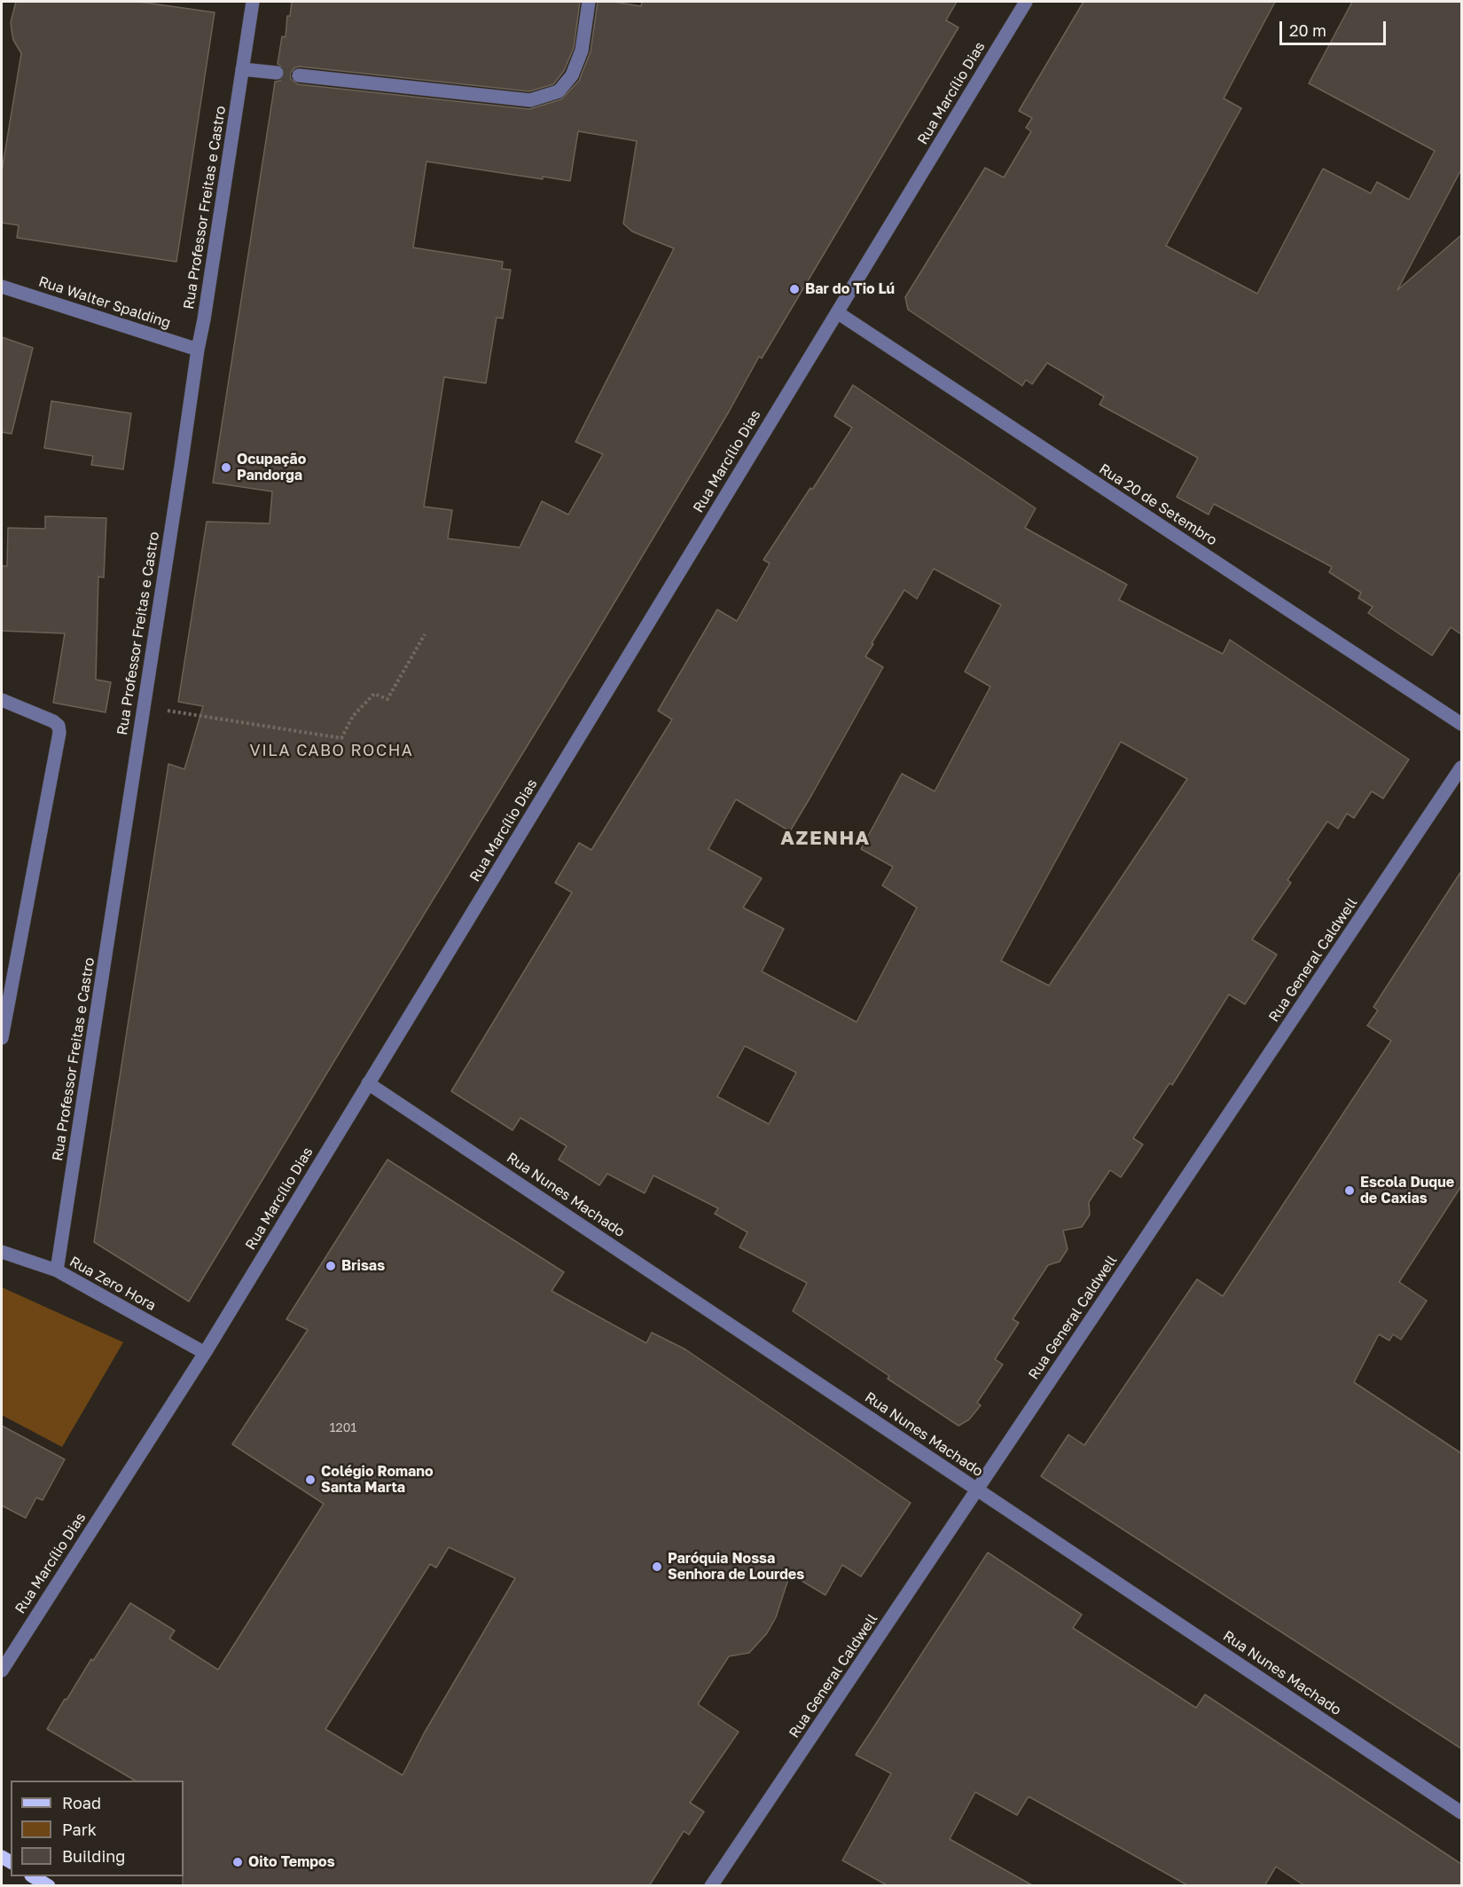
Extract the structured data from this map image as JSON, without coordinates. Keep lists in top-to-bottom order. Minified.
{"streets":{"street":["Rua Marcílio Dias","Rua Professor Freitas e Castro","Rua Walter Spalding","Rua 20 de Setembro","Rua General Caldwell","Rua Nunes Machado","Rua Zero Hora"]},"crossings":[["Rua Marcílio Dias","Rua 20 de Setembro"],["Rua Marcílio Dias","Rua Nunes Machado"],["Rua Marcílio Dias","Rua Zero Hora"],["Rua Professor Freitas e Castro","Rua Walter Spalding"],["Rua Professor Freitas e Castro","Rua Zero Hora"],["Rua General Caldwell","Rua Nunes Machado"]],"districts":["VILA CABO ROCHA","AZENHA"],"places":["Bar do Tio Lú","Ocupação Pandorga","Escola Duque de Caxias","Brisas","Colégio Romano Santa Marta","Paróquia Nossa Senhora de Lourdes","Oito Tempos"],"house_numbers":["1201"],"legend":["Road","Park","Building"],"scale_bar":"20 m"}
